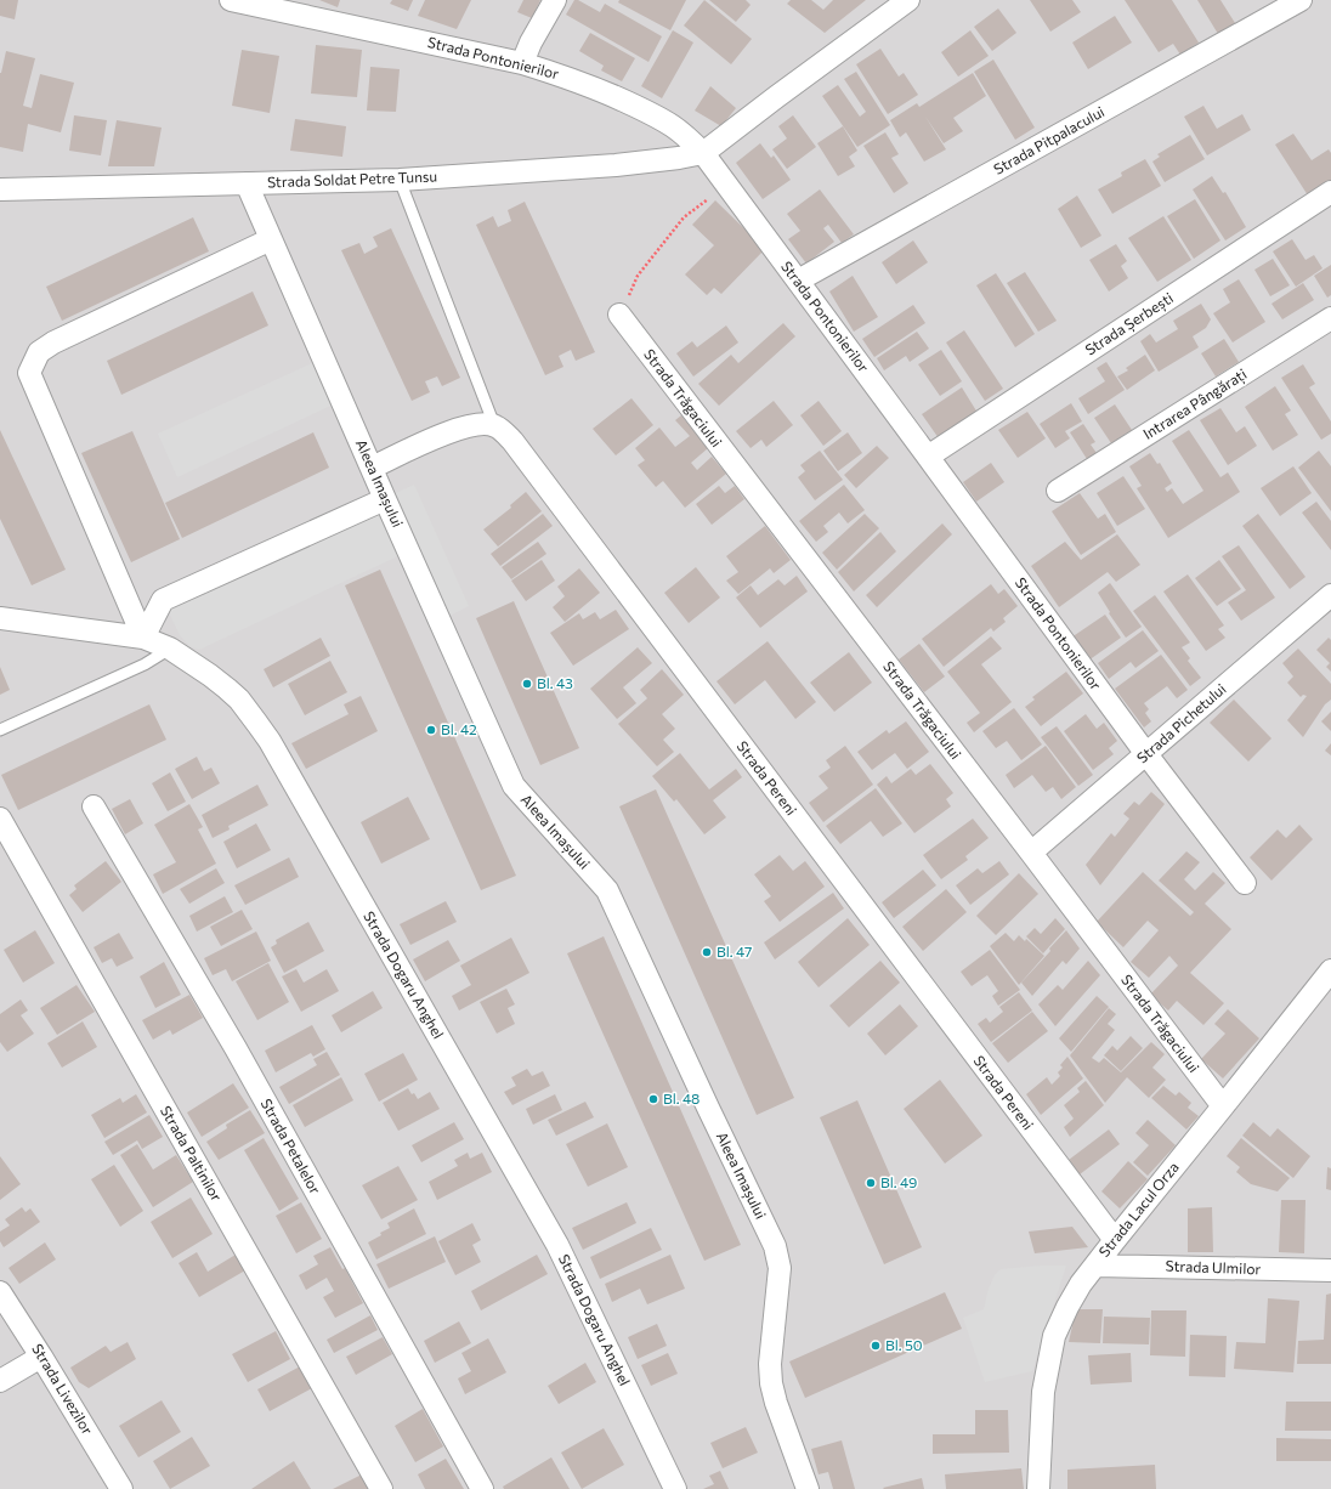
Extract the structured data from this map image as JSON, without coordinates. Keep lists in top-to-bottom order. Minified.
{"streets":{"street":["Strada Pontonierilor","Strada Pitpalacului","Strada Soldat Petre Tunsu","Strada Șerbești","Strada Trăgaciului","Intrarea Pângărați","Aleea Imașului","Strada Pichetului","Strada Pereni","Strada Dogaru Anghel","Strada Petalelor","Strada Paltinilor","Strada Lacul Orza","Strada Ulmilor","Strada Livezilor"]},"crossings":[["Strada Pontonierilor","Strada Pitpalacului"],["Strada Pontonierilor","Strada Soldat Petre Tunsu"],["Strada Pontonierilor","Strada Șerbești"],["Strada Pontonierilor","Strada Pichetului"],["Strada Soldat Petre Tunsu","Aleea Imașului"],["Strada Trăgaciului","Strada Pichetului"],["Strada Trăgaciului","Strada Lacul Orza"],["Strada Pereni","Strada Lacul Orza"],["Strada Lacul Orza","Strada Ulmilor"]],"places":["Bl. 43","Bl. 42","Bl. 47","Bl. 48","Bl. 49","Bl. 50"]}
